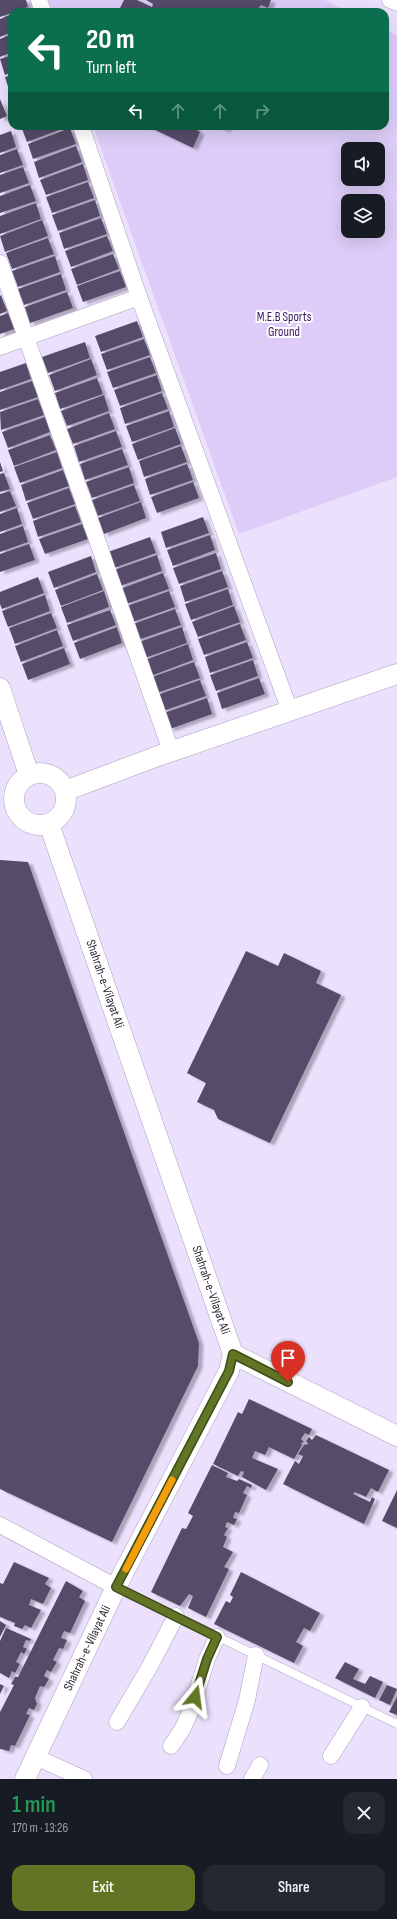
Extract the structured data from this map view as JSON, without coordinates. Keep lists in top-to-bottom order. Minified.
{"streets":{"street":["Shahrah-e-Vilayat Ali"]},"parks":["M.E.B Sports Ground"],"page":{"turn":["20 m","Turn left"],"heading":["1 min","170 m · 13:26"],"buttons":["Exit","Share"]}}
